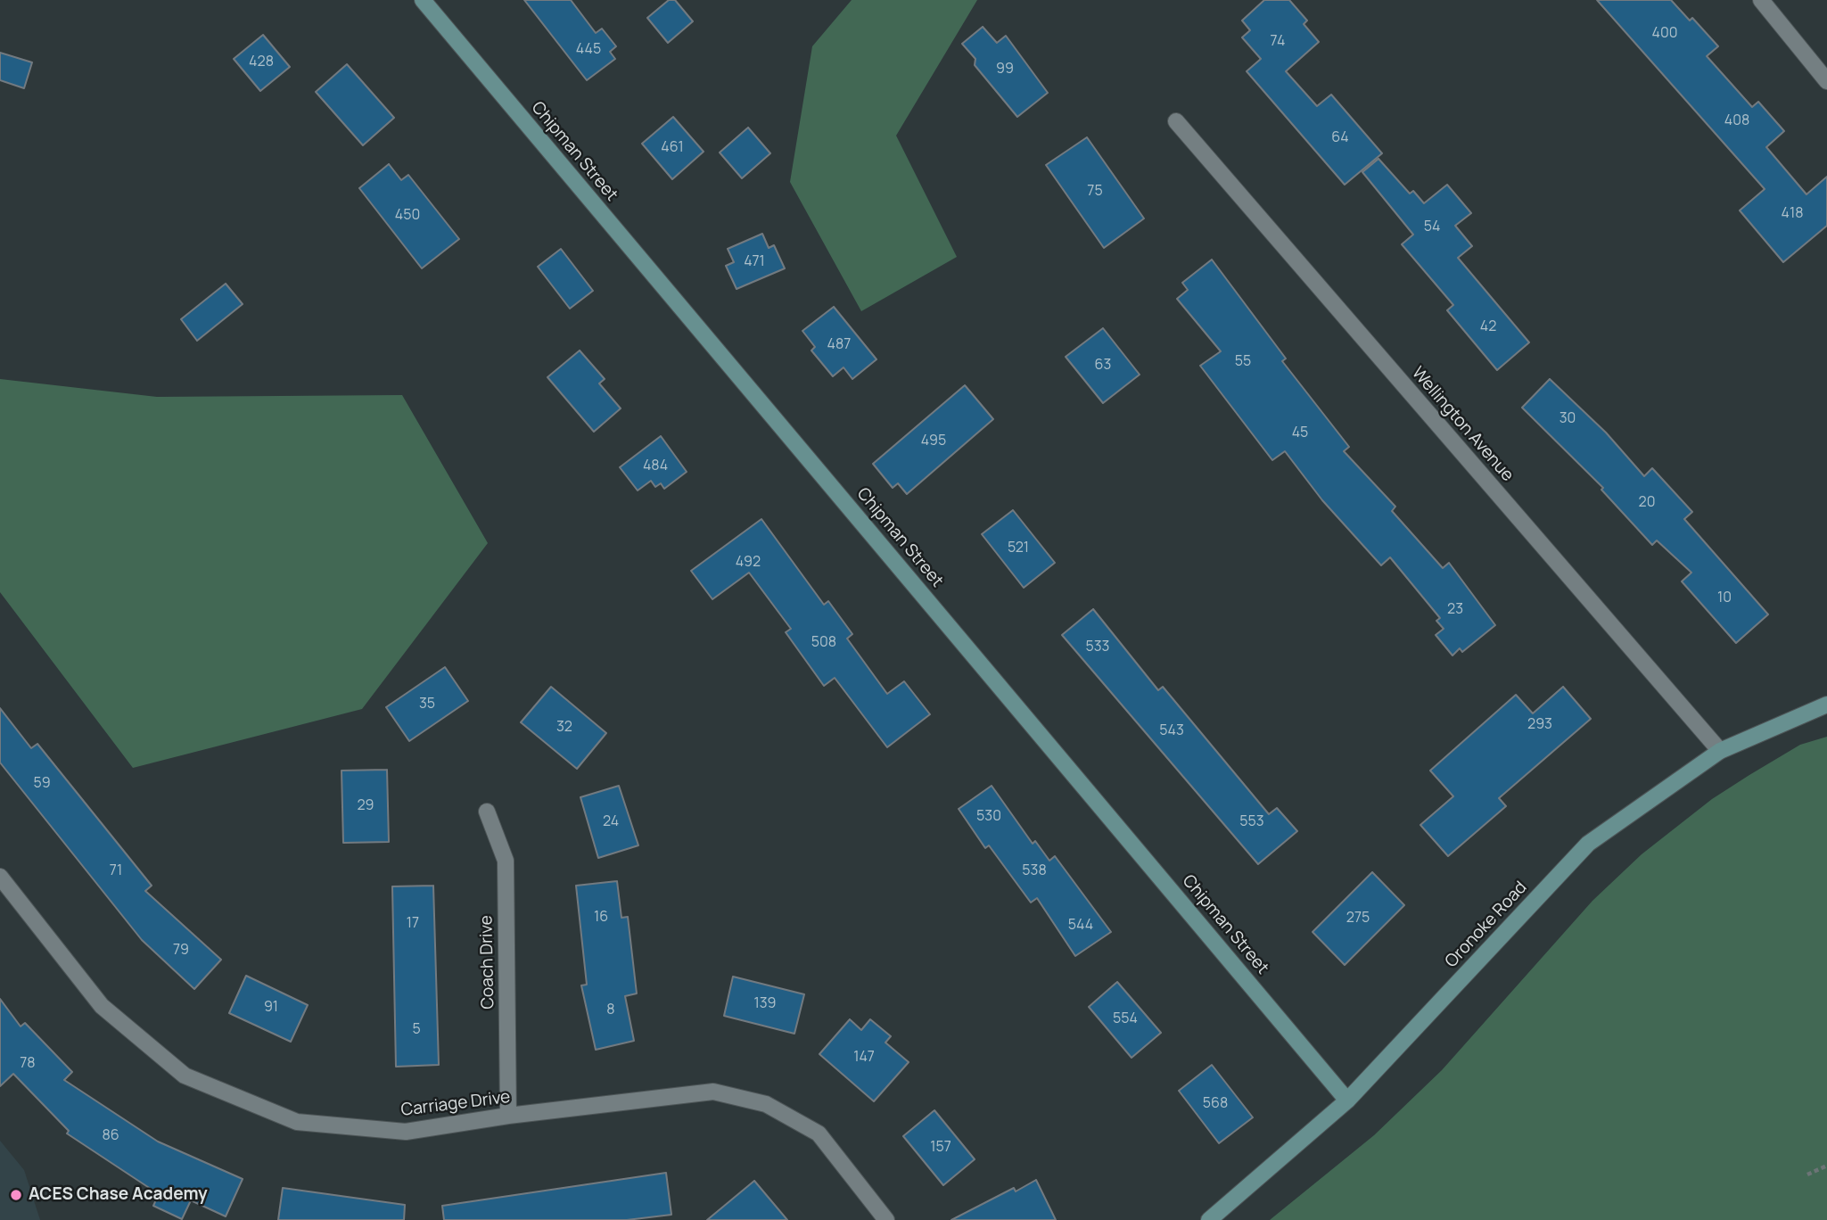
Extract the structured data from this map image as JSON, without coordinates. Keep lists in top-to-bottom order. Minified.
{"streets":{"street":["Chipman Street","Wellington Avenue","Oronoke Road","Coach Drive","Carriage Drive"]},"crossings":[["Chipman Street","Oronoke Road"],["Wellington Avenue","Oronoke Road"],["Coach Drive","Carriage Drive"]],"places":["ACES Chase Academy"],"house_numbers":["400","74","445","428","99","408","64","461","75","418","450","54","471","42","487","55","63","30","45","495","484","20","521","492","10","23","508","533","35","293","32","543","59","29","530","24","553","71","538","16","275","17","544","79","139","91","8","554","5","147","78","568","86","157"]}
